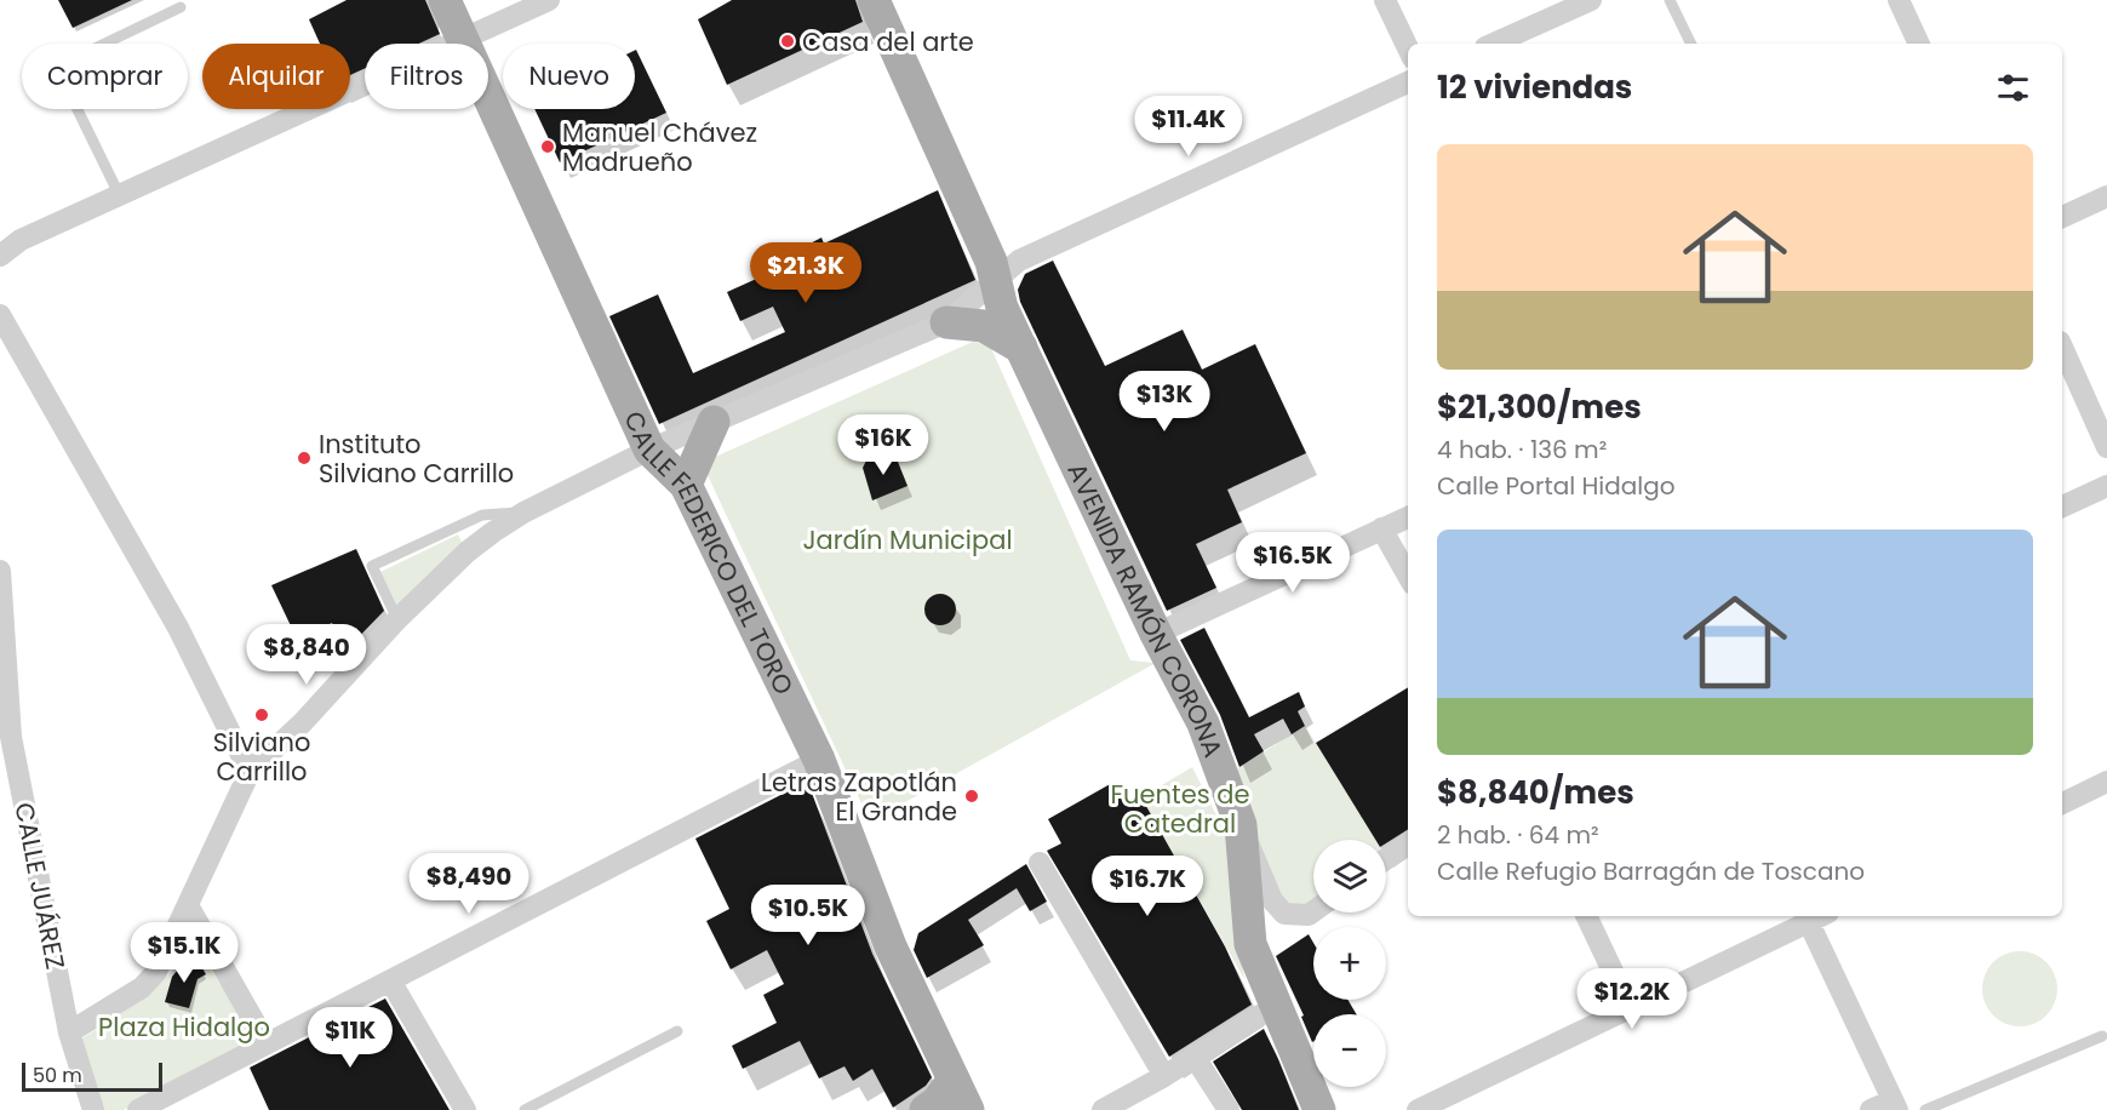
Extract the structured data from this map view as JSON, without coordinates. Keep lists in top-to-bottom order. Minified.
{"streets":{"main road":["CALLE FEDERICO DEL TORO","AVENIDA RAMÓN CORONA"],"street":["CALLE JUÁREZ"]},"parks":["Jardín Municipal","Fuentes de Catedral","Plaza Hidalgo"],"places":["Casa del arte","Manuel Chávez Madrueño","Instituto Silviano Carrillo","Silviano Carrillo","Letras Zapotlán El Grande"],"scale_bar":"50 m","page":{"chip":["Comprar","Alquilar","Filtros","Nuevo"],"heading":"12 viviendas","price":["$11.4K","$21.3K","$13K","$16K","$16.5K","$8,840","$8,490","$16.7K","$10.5K","$15.1K","$12.2K","$11K"],"list":[{"name":"$21,300/mes","note":"4 hab. · 136 m² · Calle Portal Hidalgo"},{"name":"$8,840/mes","note":"2 hab. · 64 m² · Calle Refugio Barragán de Toscano"}],"map_buttons":["+","−"],"scale":"50 m"}}
